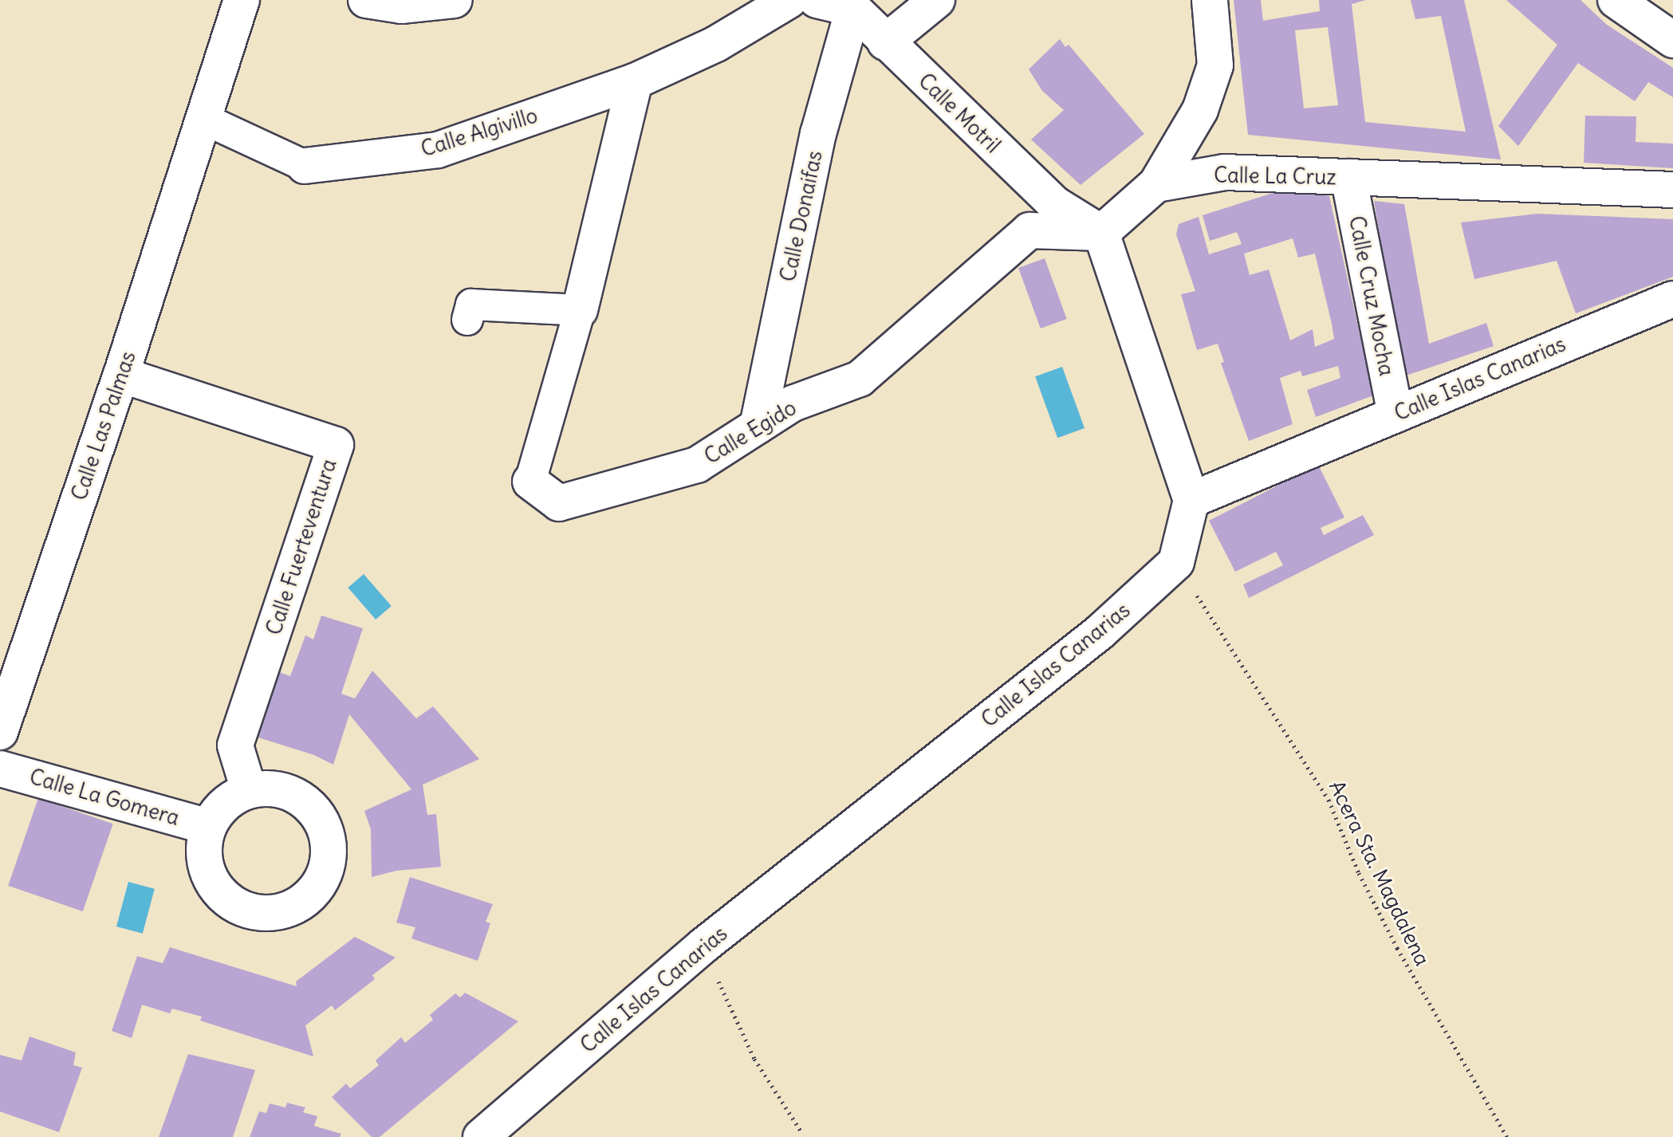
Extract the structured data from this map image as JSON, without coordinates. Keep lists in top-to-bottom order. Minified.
{"streets":{"street":["Calle Motril","Calle Algivillo","Calle La Cruz","Calle Donaifas","Calle Cruz Mocha","Calle Islas Canarias","Calle Las Palmas","Calle Egido","Calle Fuerteventura","Calle La Gomera"],"path":["Acera Sta. Magdalena"]},"crossings":[["Calle Motril","Calle Donaifas"],["Calle Motril","Calle Egido"],["Calle Algivillo","Calle Las Palmas"],["Calle Algivillo","Calle Egido"],["Calle La Cruz","Calle Cruz Mocha"],["Calle Donaifas","Calle Egido"],["Calle Cruz Mocha","Calle Islas Canarias"],["Calle Islas Canarias","Acera Sta. Magdalena"],["Calle Las Palmas","Calle Fuerteventura"],["Calle Fuerteventura","Calle La Gomera"]]}
